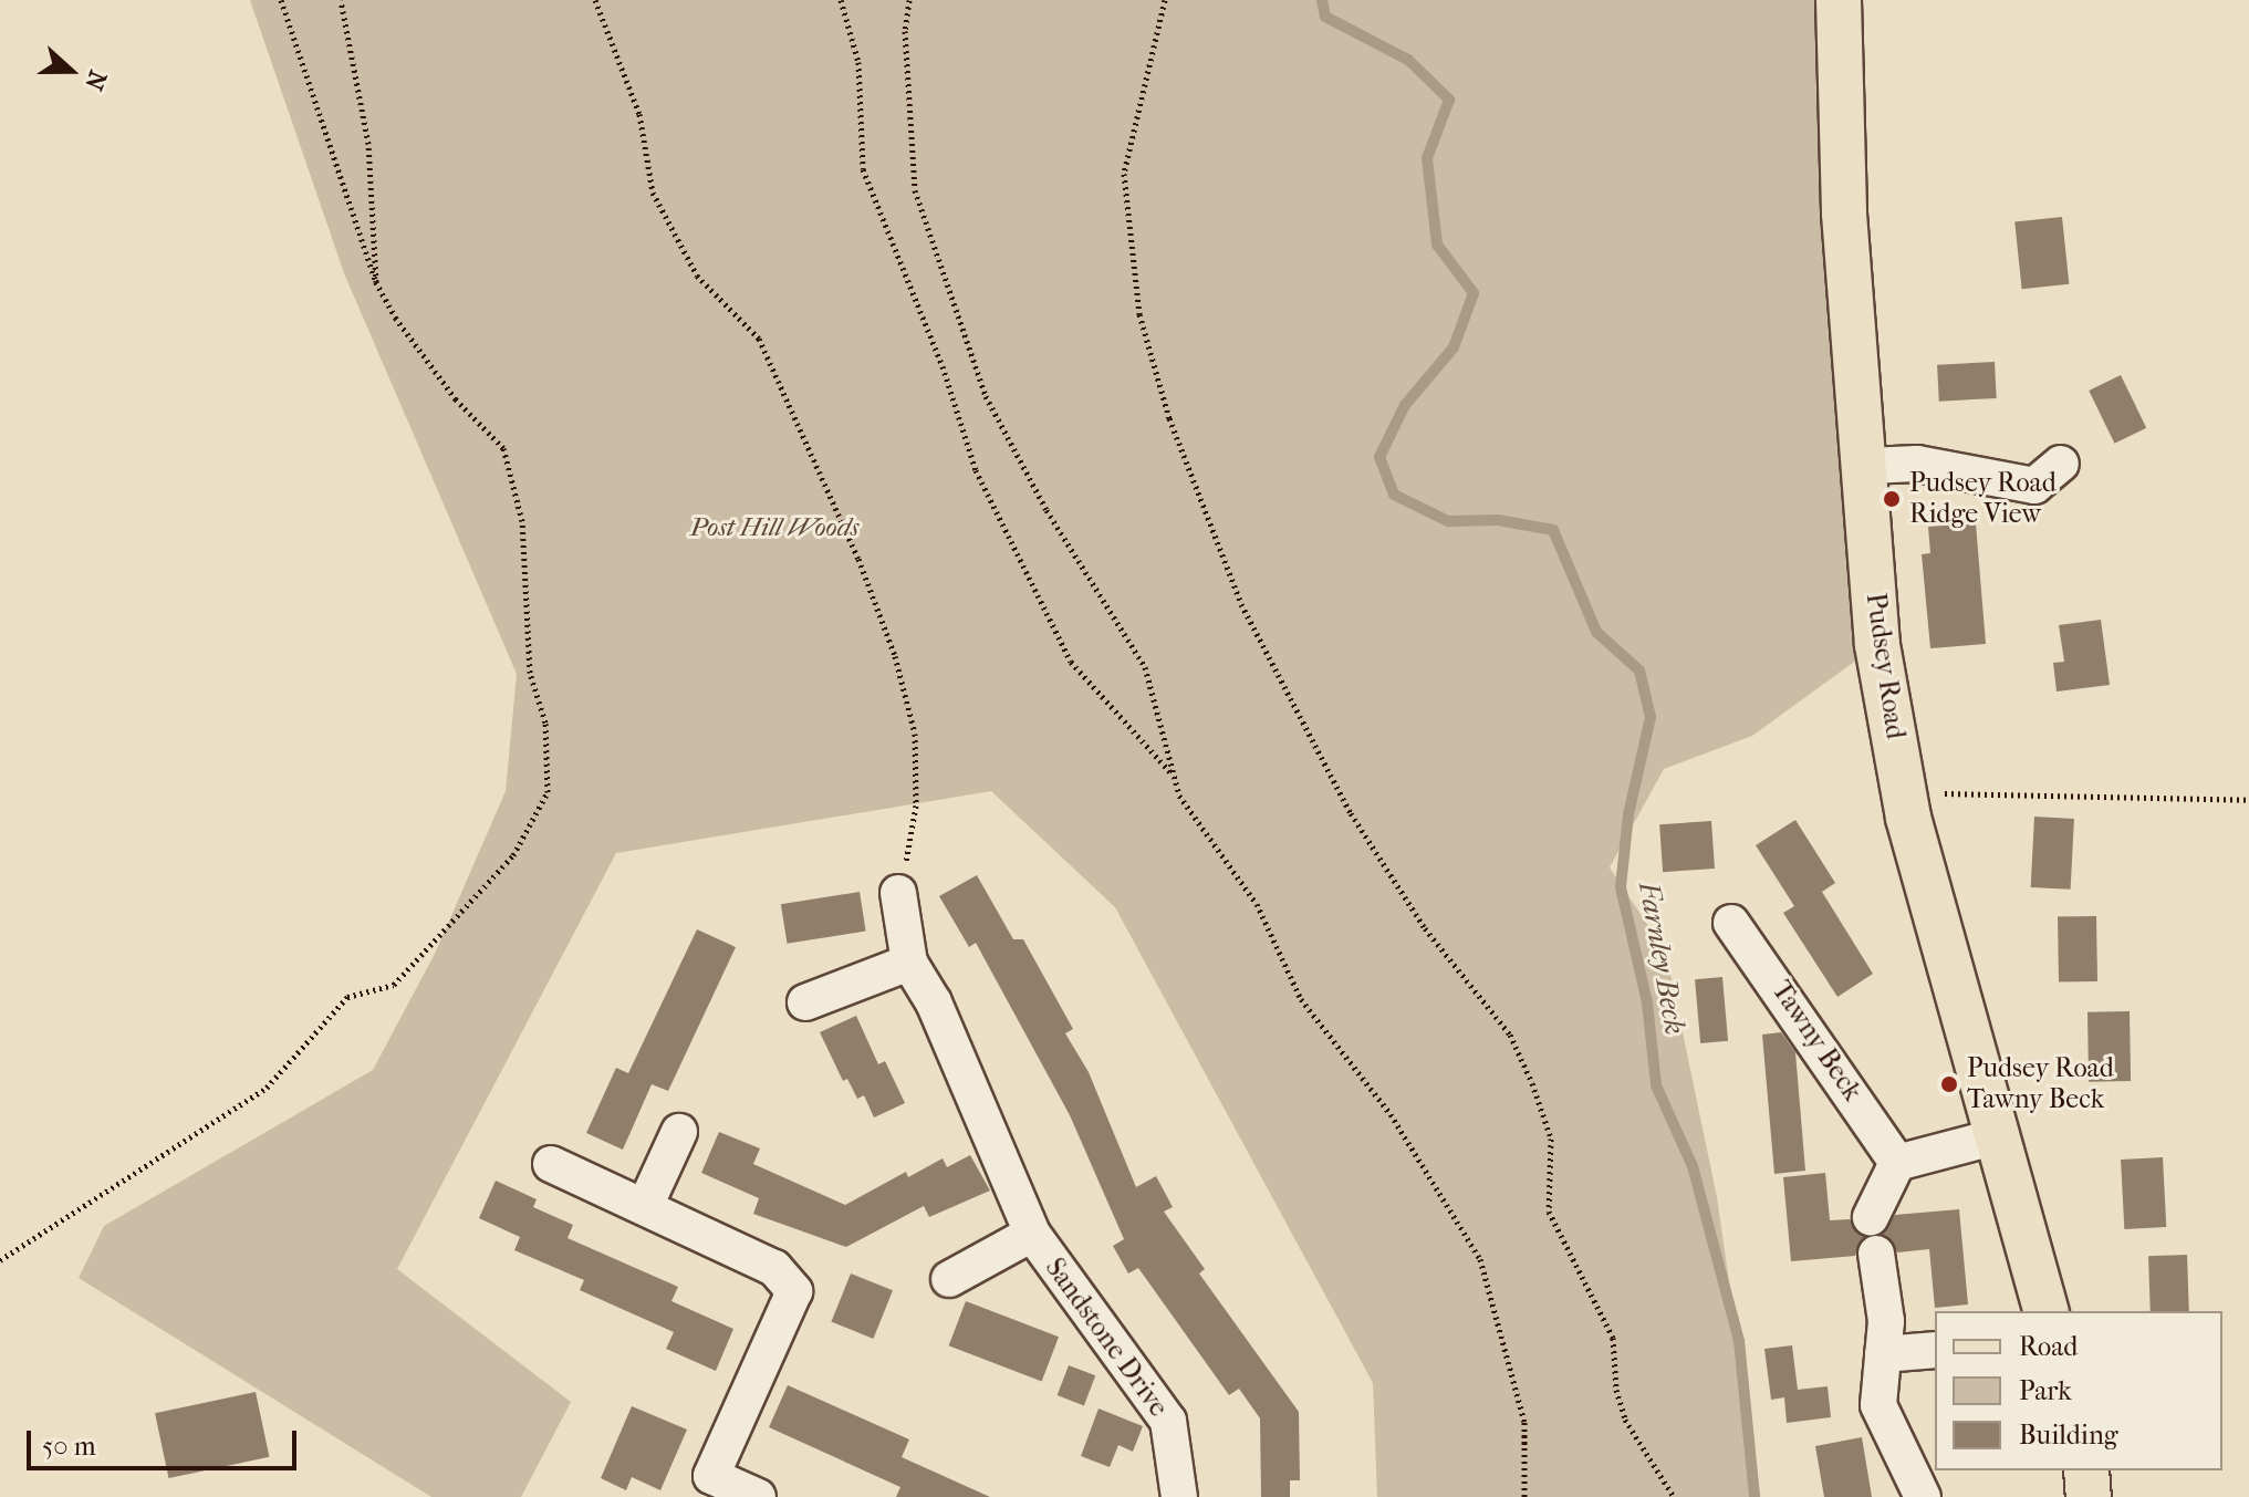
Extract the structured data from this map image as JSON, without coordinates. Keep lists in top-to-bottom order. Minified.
{"streets":{"main road":["Pudsey Road"],"street":["Tawny Beck","Sandstone Drive"]},"water":["Farnley Beck"],"parks":["Post Hill Woods"],"places":["Pudsey Road Ridge View","Pudsey Road Tawny Beck"],"legend":["Road","Park","Building"],"scale_bar":"50 m","north":"right"}
